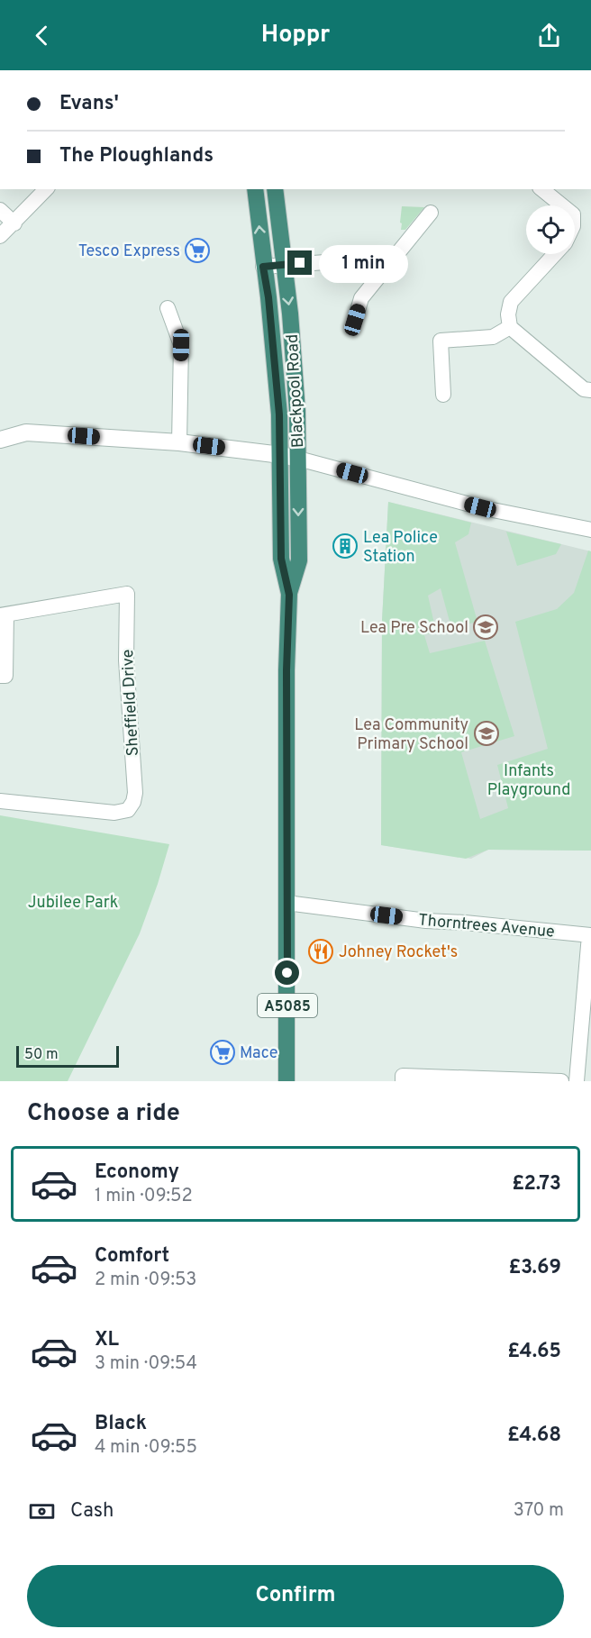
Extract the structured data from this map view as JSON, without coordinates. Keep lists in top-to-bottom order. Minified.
{"streets":{"highway":["Blackpool Road","A5085"],"street":["Sheffield Drive","Thorntrees Avenue"]},"crossings":[["Blackpool Road","Thorntrees Avenue"]],"parks":["Infants Playground","Jubilee Park"],"places":{"supermarket":["Tesco Express","Mace"],"building":["Lea Police Station"],"school or university":["Lea Pre School","Lea Community Primary School"],"restaurant":["Johney Rocket's"]},"scale_bar":"50 m","page":{"header":"Hoppr","banner":["Evans'","The Ploughlands"],"bubble":"1 min","scale":"50 m","heading":"Choose a ride","list":[{"name":"Economy","note":"1 min · 09:52","value":"£2.73"},{"name":"Comfort","note":"2 min · 09:53","value":"£3.69"},{"name":"XL","note":"3 min · 09:54","value":"£4.65"},{"name":"Black","note":"4 min · 09:55","value":"£4.68"}],"pay":["Cash","370 m"],"buttons":"Confirm"}}
